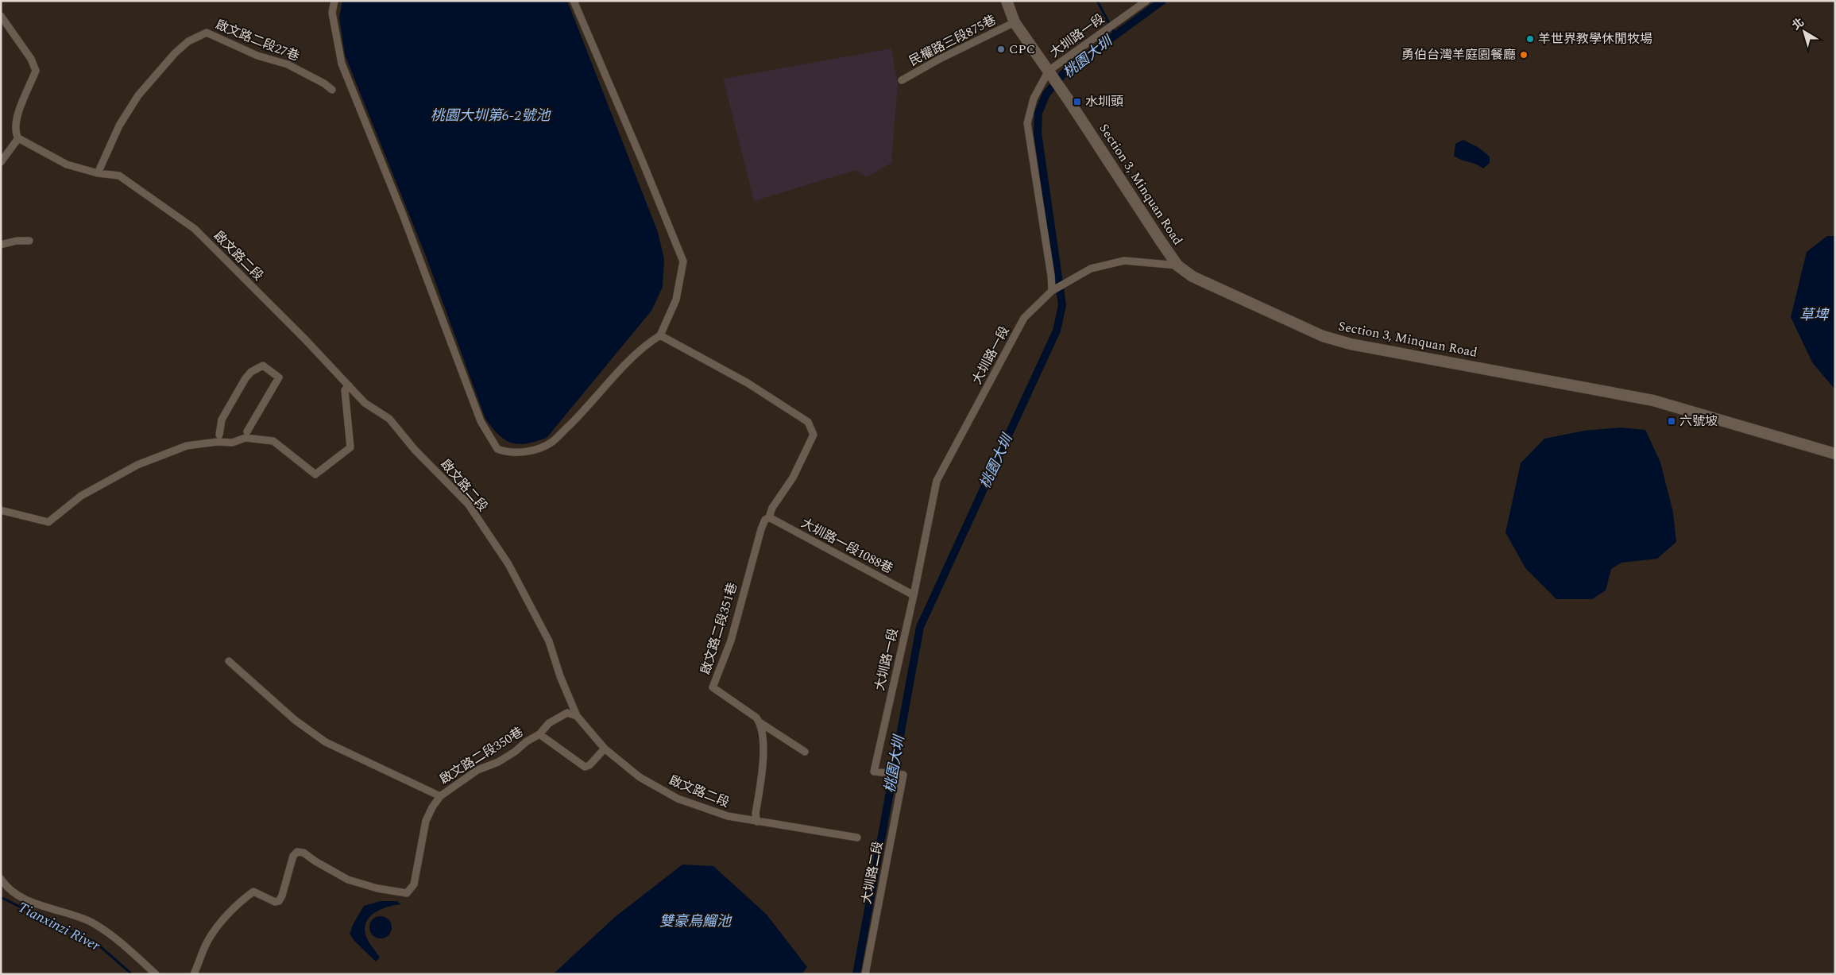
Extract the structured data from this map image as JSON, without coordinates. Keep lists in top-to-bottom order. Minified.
{"streets":{"street":["大圳路一段","啟文路二段27巷","民權路三段875巷","Section 3, Minquan Road","啟文路二段","大圳路一段1088巷","啟文路二段351巷","啟文路二段350巷","大圳路二段"]},"crossings":[["大圳路一段","Section 3, Minquan Road"],["大圳路一段","大圳路一段1088巷"],["大圳路一段","大圳路二段"],["啟文路二段27巷","啟文路二段"],["民權路三段875巷","Section 3, Minquan Road"],["啟文路二段","啟文路二段350巷"],["大圳路一段1088巷","啟文路二段351巷"]],"water":["桃園大圳","桃園大圳第6-2號池","草埤","雙豪烏鰡池","Tianxinzi River"],"places":{"other":["羊世界教學休閒牧場","CPC","勇伯台灣羊庭園餐廳"],"transit":["水圳頭","六號坡"]},"north":"top left"}
